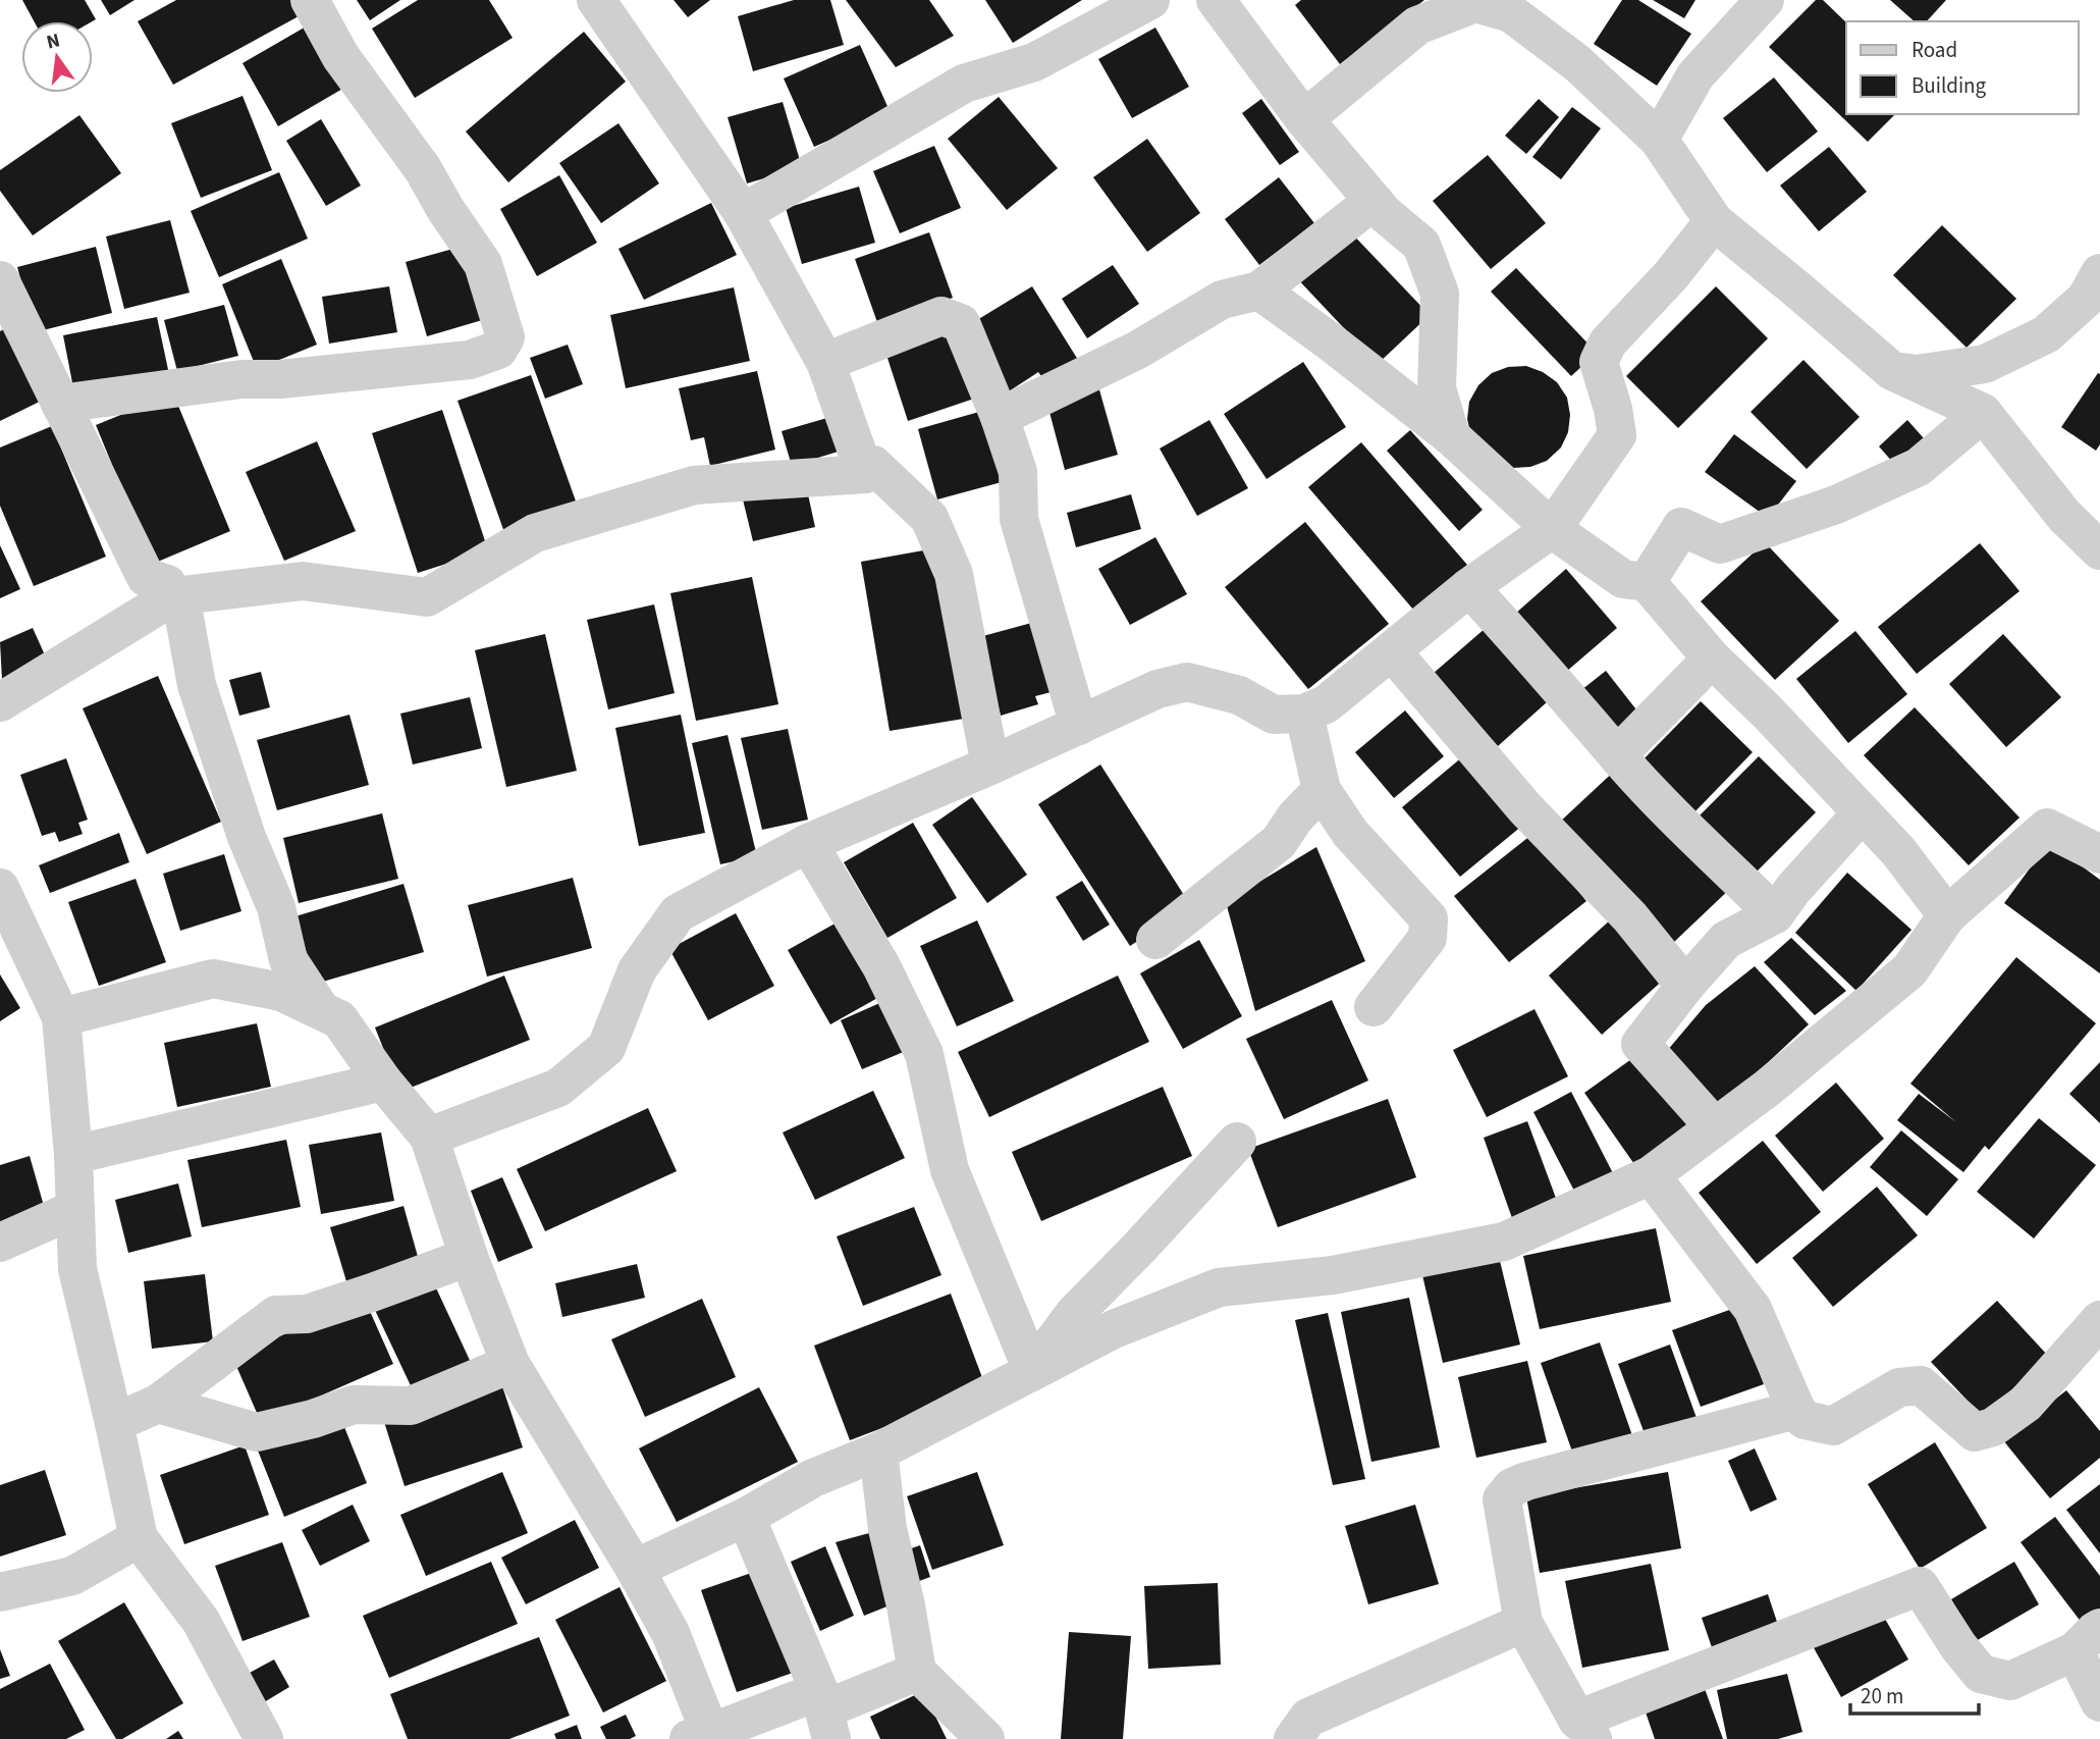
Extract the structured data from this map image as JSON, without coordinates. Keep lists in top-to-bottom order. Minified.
{"legend":["Road","Building"],"scale_bar":"20 m","north":"top"}
